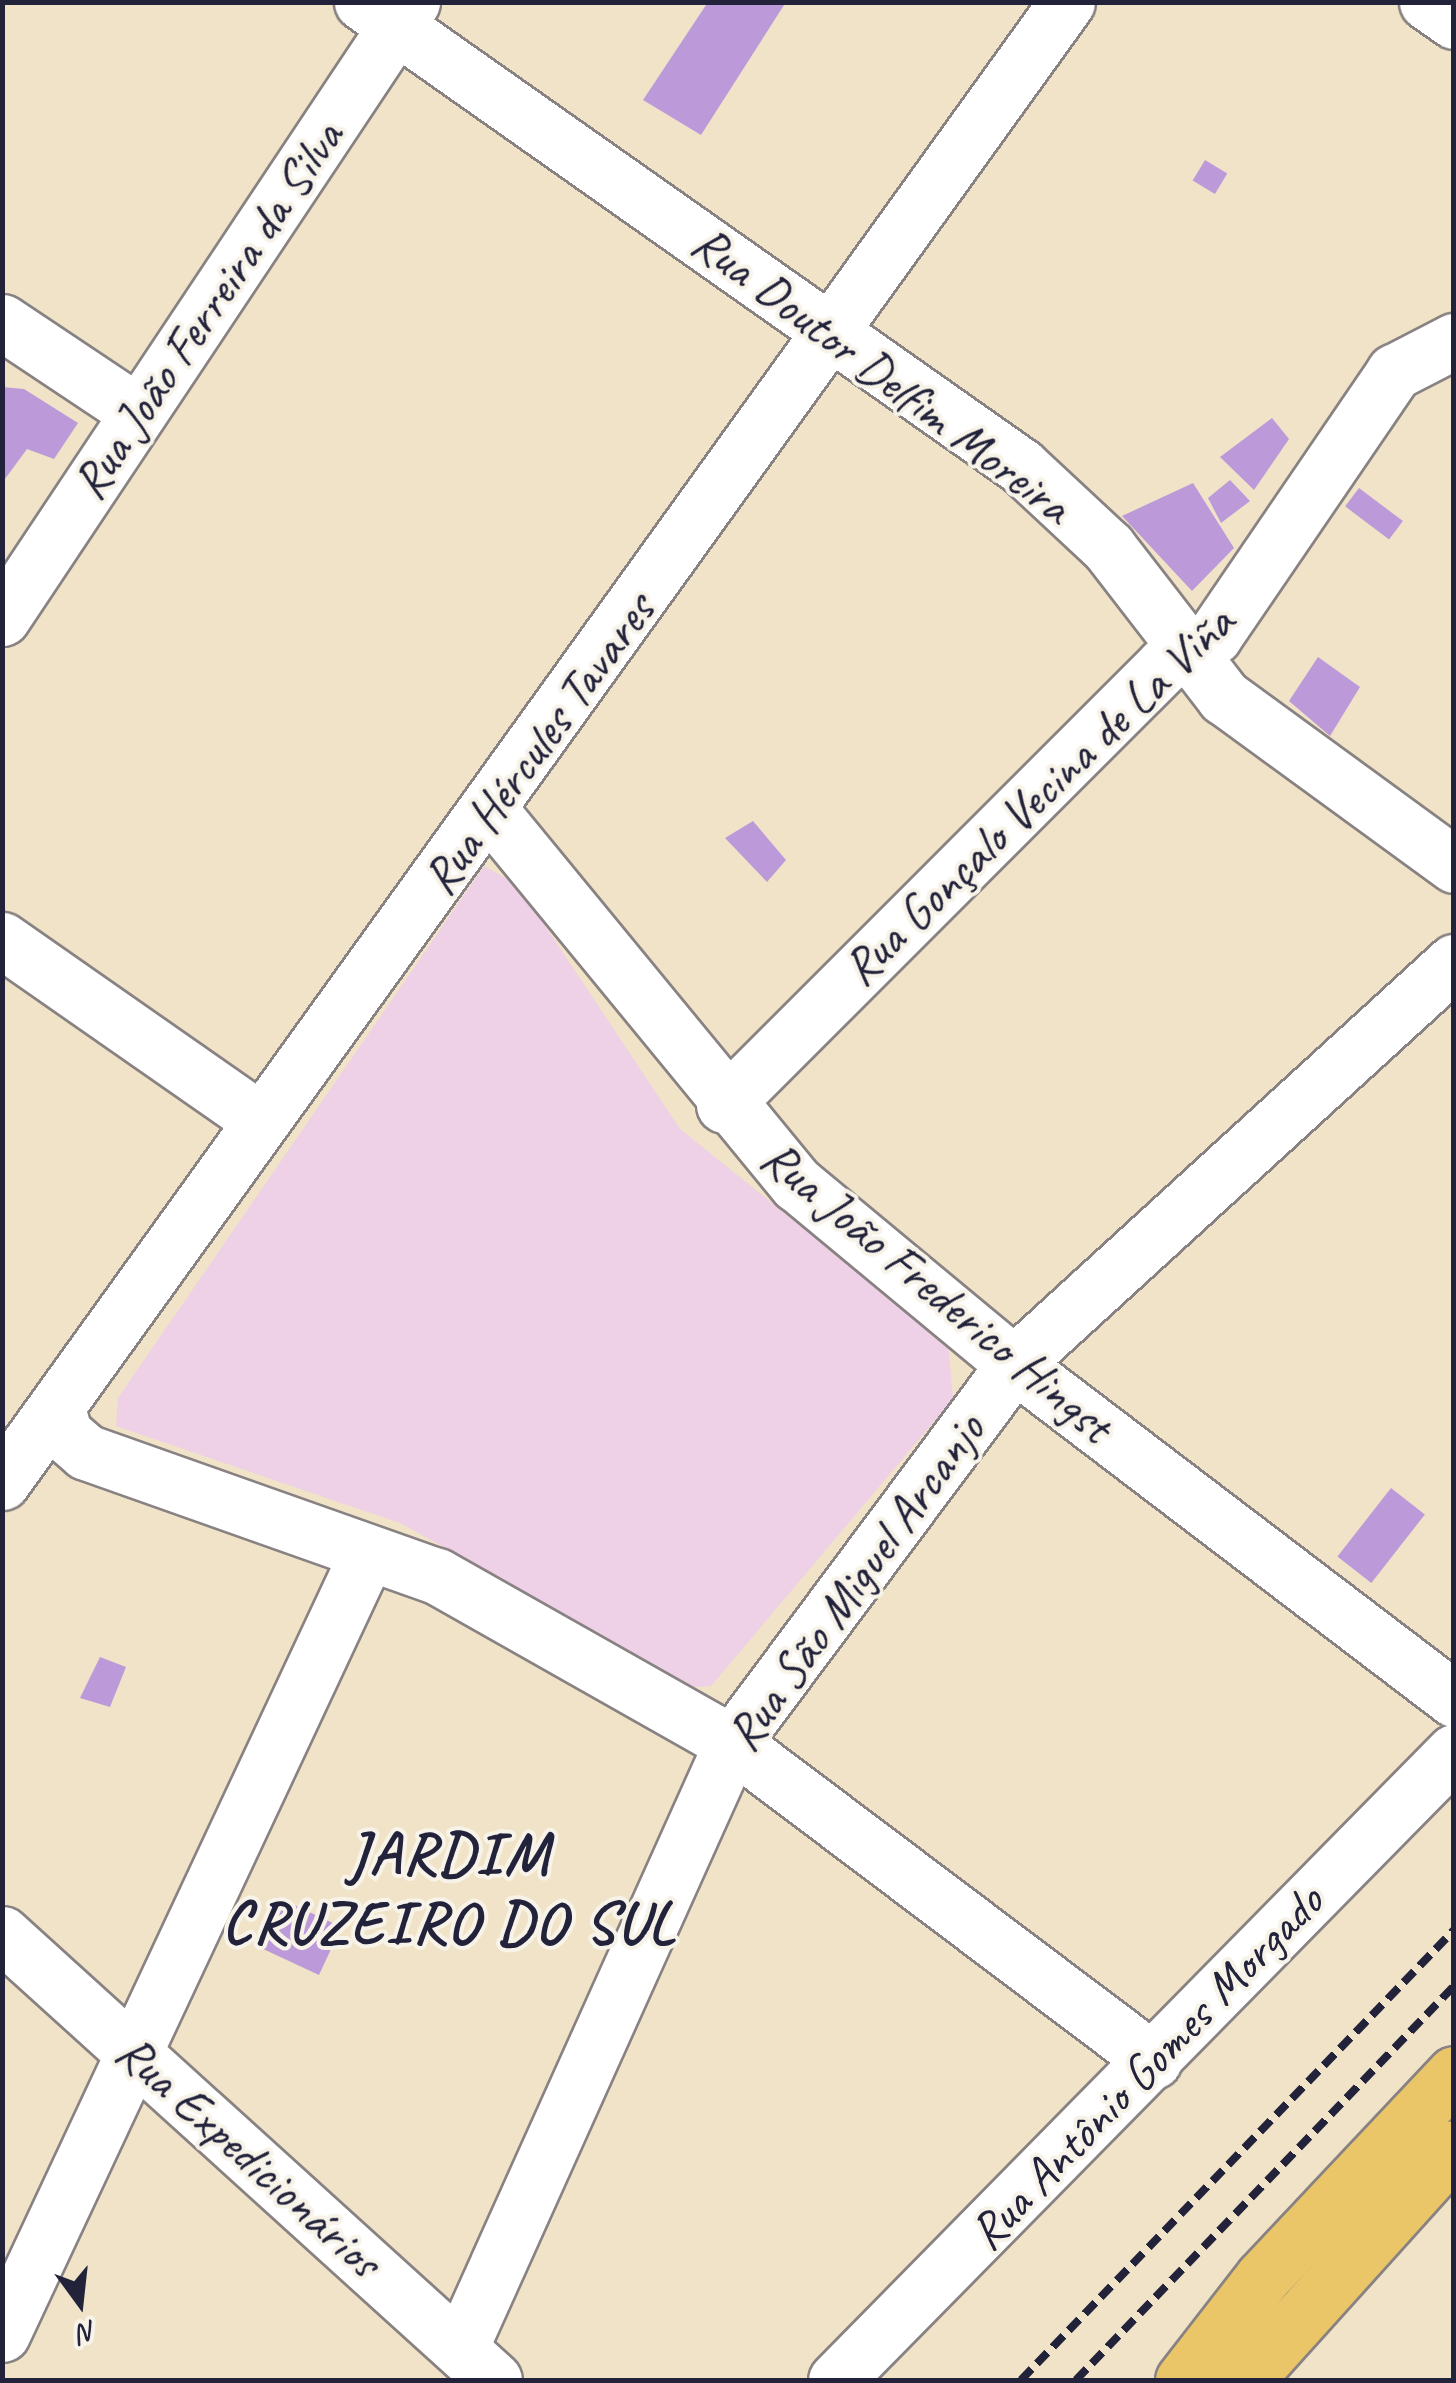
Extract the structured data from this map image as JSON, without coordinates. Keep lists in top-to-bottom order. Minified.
{"streets":{"street":["Rua João Ferreira da Silva","Rua Doutor Delfim Moreira","Rua Hércules Tavares","Rua Gonçalo Vecina de La Viña","Rua João Frederico Hingst","Rua São Miguel Arcanjo","Rua Antônio Gomes Morgado","Rua Expedicionários"]},"crossings":[["Rua João Ferreira da Silva","Rua Doutor Delfim Moreira"],["Rua Doutor Delfim Moreira","Rua Hércules Tavares"],["Rua Doutor Delfim Moreira","Rua Gonçalo Vecina de La Viña"],["Rua Hércules Tavares","Rua João Frederico Hingst"],["Rua Gonçalo Vecina de La Viña","Rua João Frederico Hingst"],["Rua João Frederico Hingst","Rua São Miguel Arcanjo"],["Rua São Miguel Arcanjo","Rua Expedicionários"]],"districts":["JARDIM CRUZEIRO DO SUL"],"north":"bottom"}
